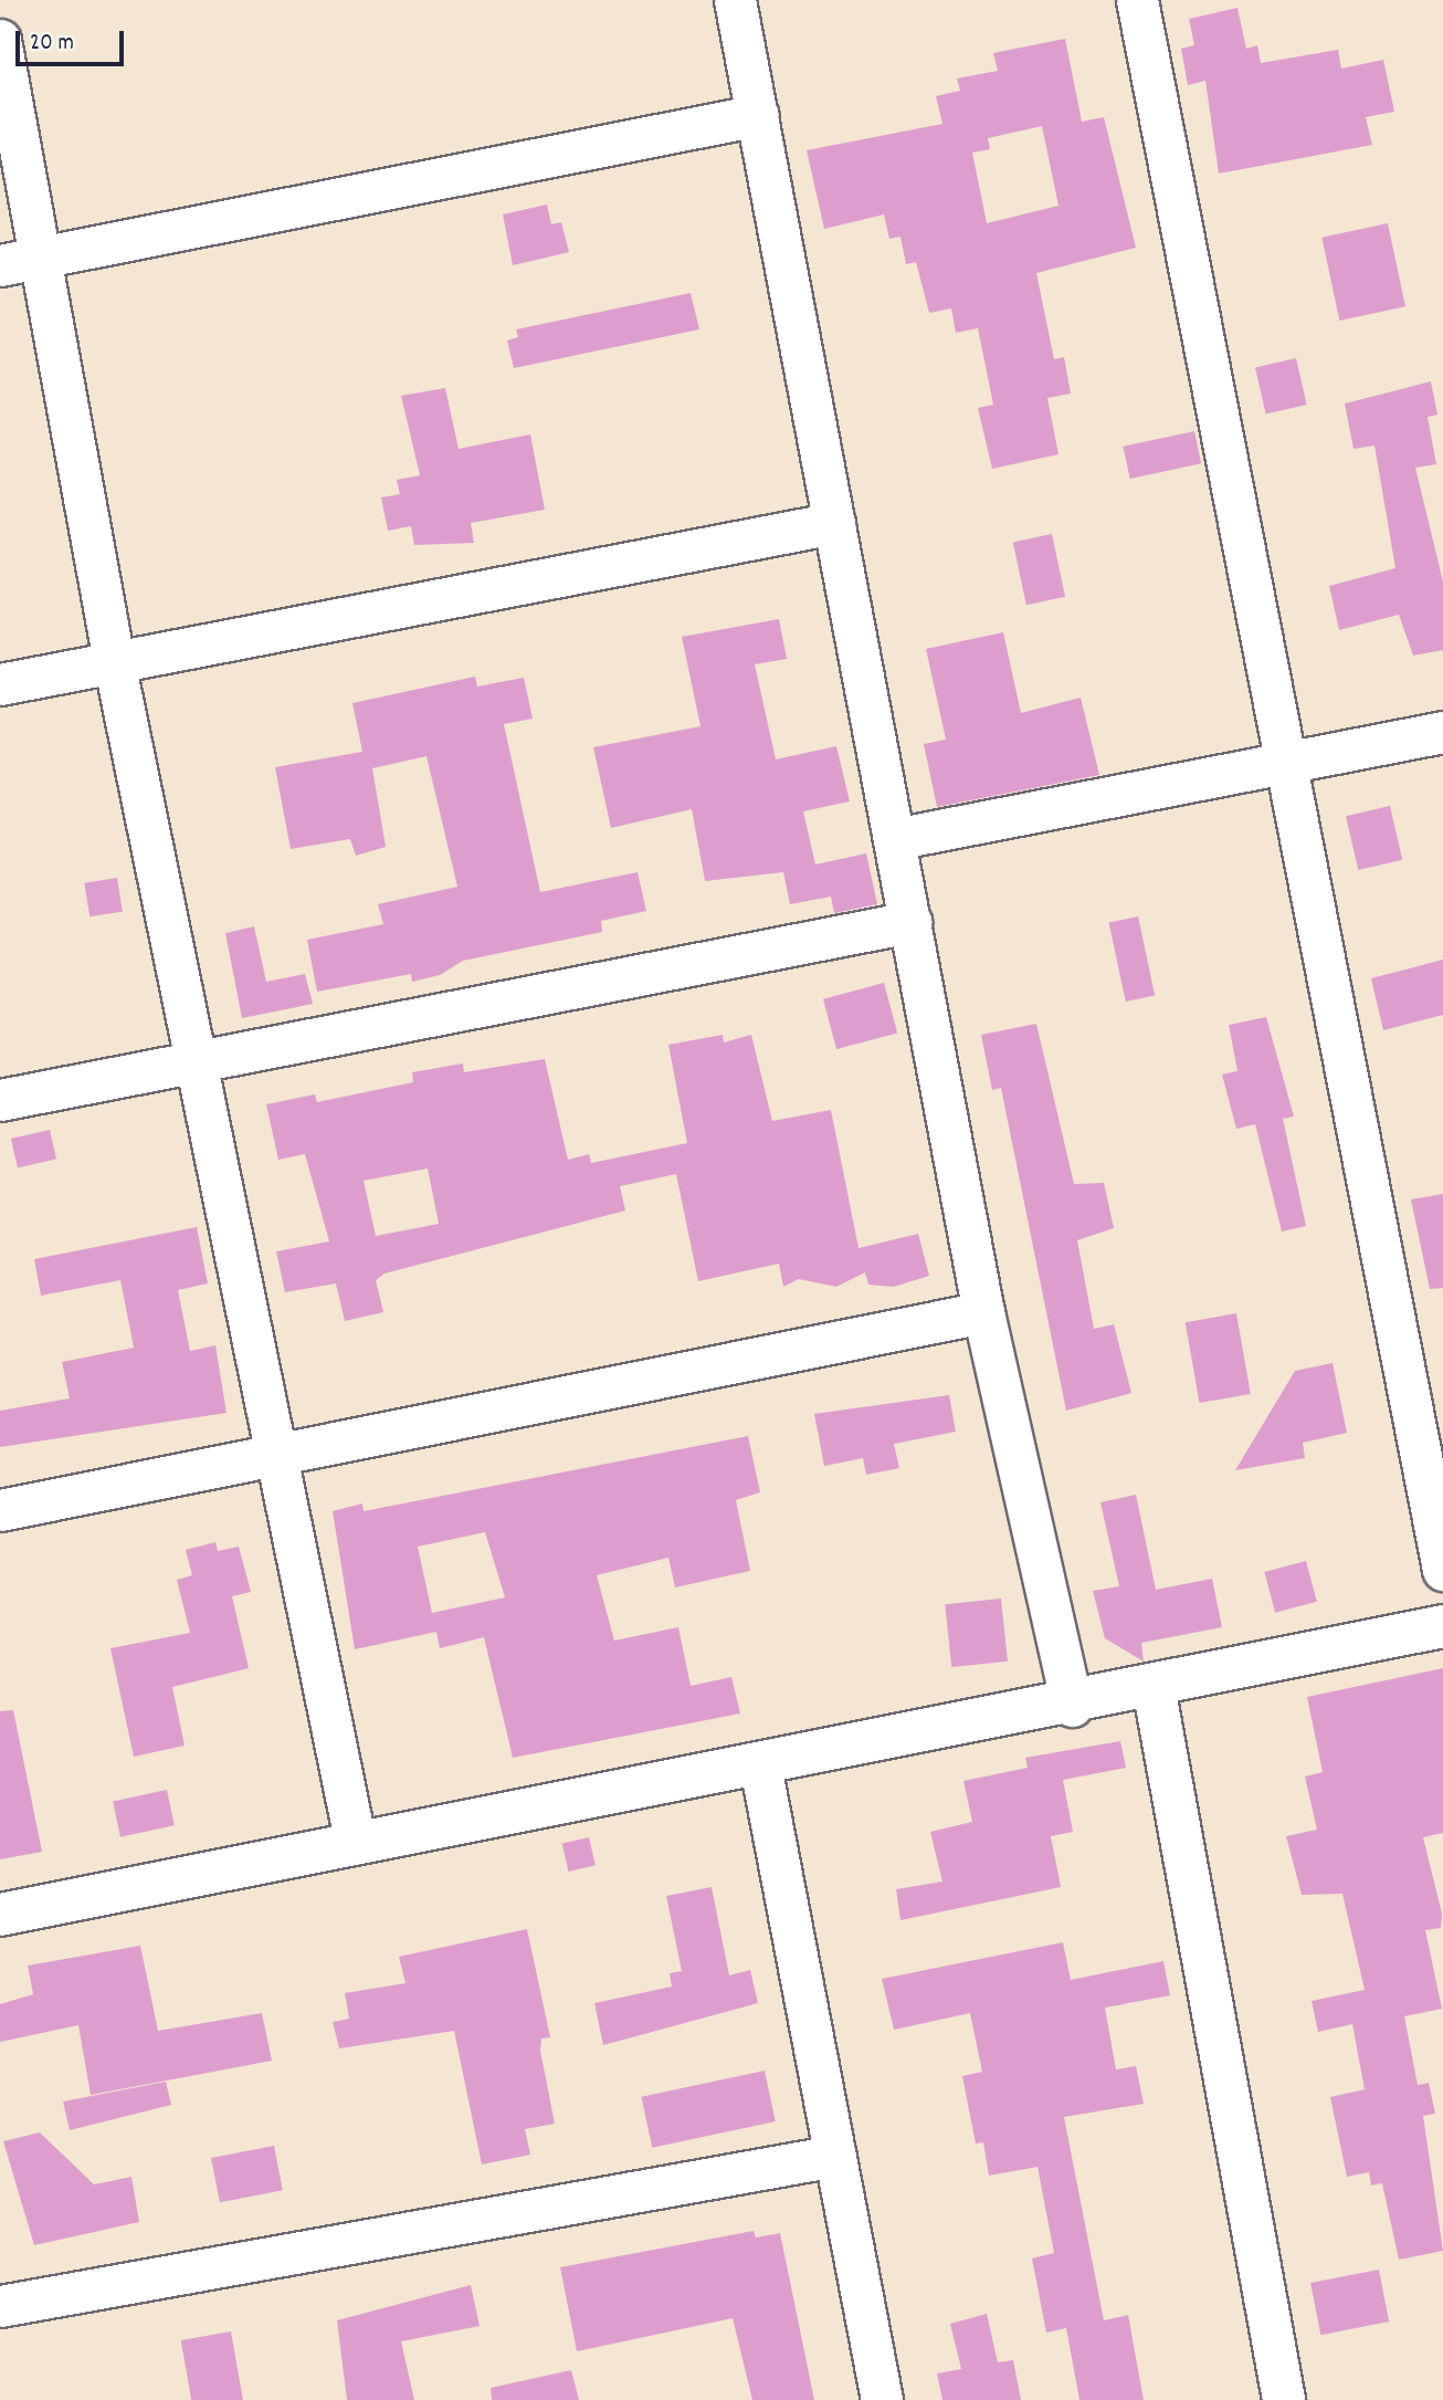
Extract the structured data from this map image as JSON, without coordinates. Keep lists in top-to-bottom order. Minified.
{"scale_bar":"20 m"}
